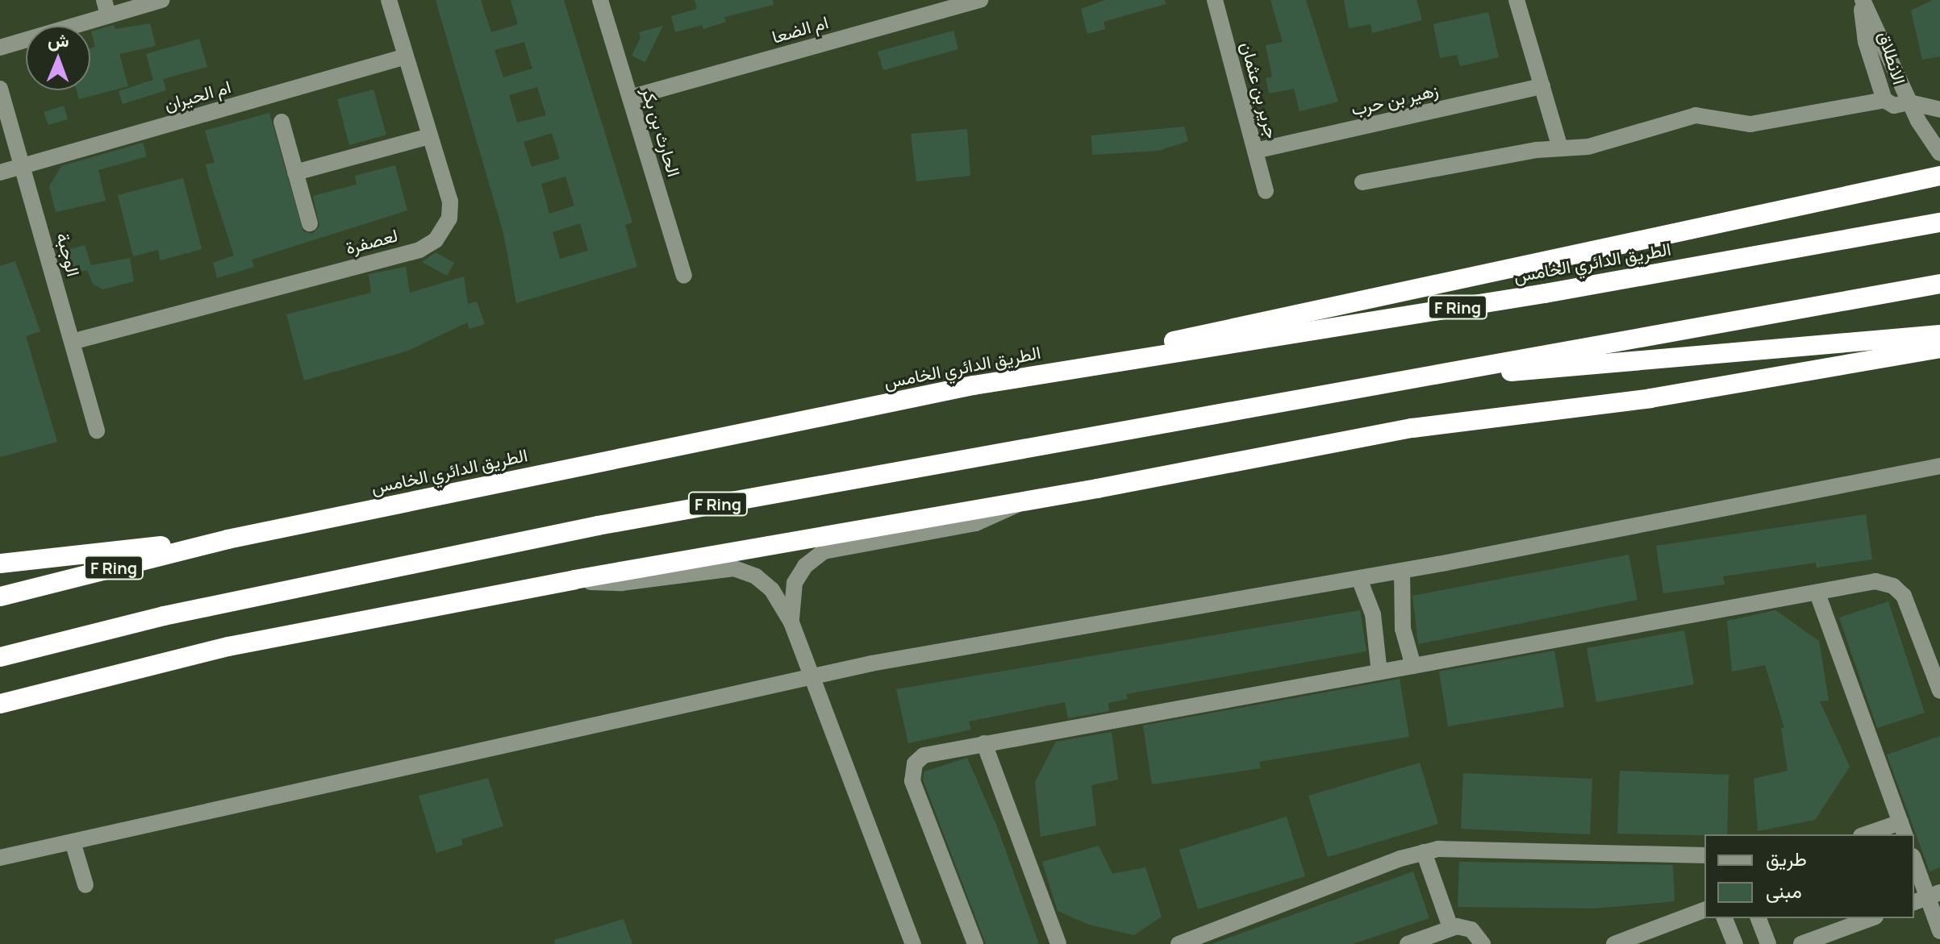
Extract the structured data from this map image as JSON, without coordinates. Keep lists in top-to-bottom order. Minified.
{"streets":{"highway":["الطريق الدائري الخامس","F Ring"],"street":["ام الضعا","الانطلاق","جرير بن عثمان","ام الحيران","زهير بن حرب","الحارث بن بكر","لعصفرة","الوجبة"]},"crossings":[["ام الضعا","الحارث بن بكر"],["جرير بن عثمان","زهير بن حرب"],["ام الحيران","لعصفرة"],["ام الحيران","الوجبة"],["لعصفرة","الوجبة"]],"legend":["طريق","مبنى"],"north":"top"}
